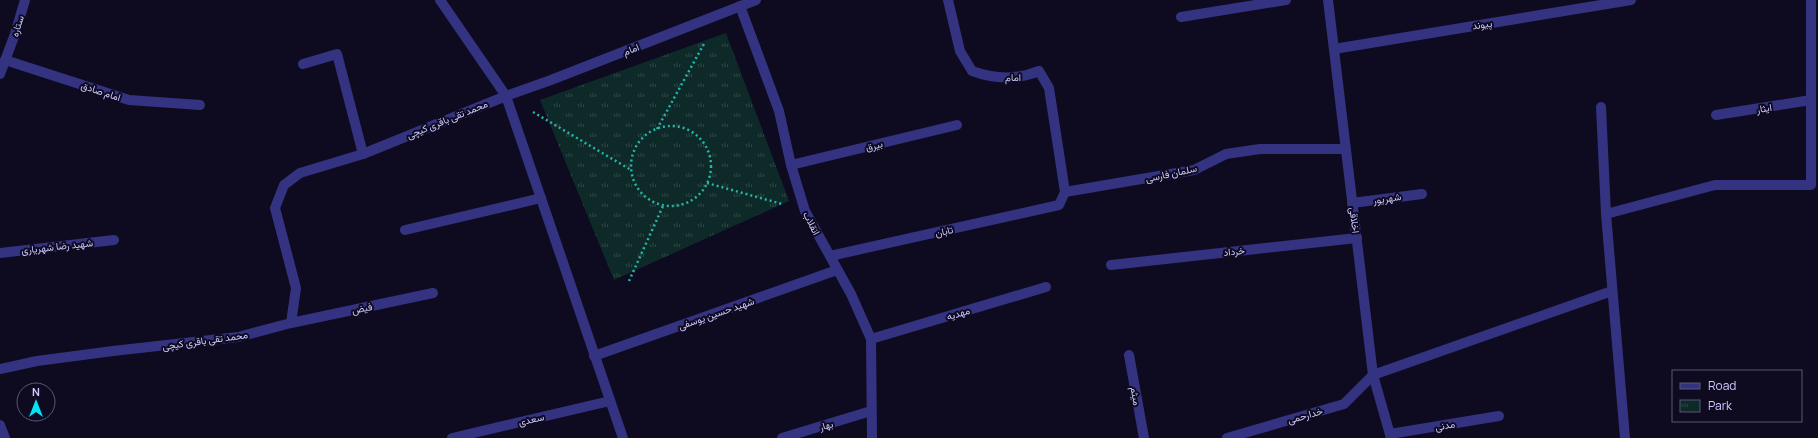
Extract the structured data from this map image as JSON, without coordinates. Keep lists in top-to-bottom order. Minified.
{"streets":{"street":["پیوند","ستاره","امام","امام صادق","ایثار","محمد تقی باقری کیچی","بیرق","سلمان فارسی","شهریور","اخلاقی","انقلاب","تابان","شهید رضا شهریاری","خرداد","فیض","شهید حسین یوسفی","مهدیه","میثم","خدارحمی","سعدی","بهار","مدنی"]},"crossings":[["پیوند","اخلاقی"],["ستاره","امام صادق"],["امام","محمد تقی باقری کیچی"],["امام","سلمان فارسی"],["امام","انقلاب"],["امام","تابان"],["محمد تقی باقری کیچی","فیض"],["بیرق","انقلاب"],["سلمان فارسی","اخلاقی"],["سلمان فارسی","تابان"],["شهریور","اخلاقی"],["اخلاقی","خرداد"],["اخلاقی","خدارحمی"],["اخلاقی","مدنی"],["انقلاب","تابان"],["انقلاب","شهید حسین یوسفی"],["انقلاب","مهدیه"],["انقلاب","بهار"]],"legend":["Road","Park"],"north":"top"}
